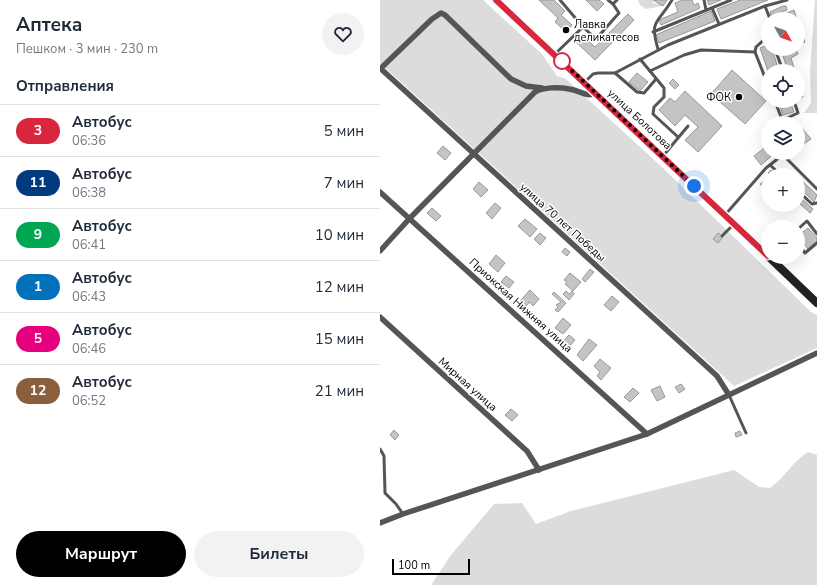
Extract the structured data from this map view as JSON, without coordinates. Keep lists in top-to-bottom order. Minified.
{"streets":{"main road":["улица Болотова"],"street":["улица 70 лет Победы","Приокская Нижняя улица","Мирная улица"]},"places":["Лавка деликатесов","ФОК"],"lines":["bus line 3"],"scale_bar":"100 m","north":"bottom right","page":{"heading":[["Аптека","Пешком · 3 мин · 230 m"],"Отправления"],"map_buttons":["+","−"],"list":[{"mark":"3","name":"Автобус","note":"06:36","value":"5 мин"},{"mark":"11","name":"Автобус","note":"06:38","value":"7 мин"},{"mark":"9","name":"Автобус","note":"06:41","value":"10 мин"},{"mark":"1","name":"Автобус","note":"06:43","value":"12 мин"},{"mark":"5","name":"Автобус","note":"06:46","value":"15 мин"},{"mark":"12","name":"Автобус","note":"06:52","value":"21 мин"}],"buttons":["Маршрут","Билеты"],"scale":"100 m"}}
